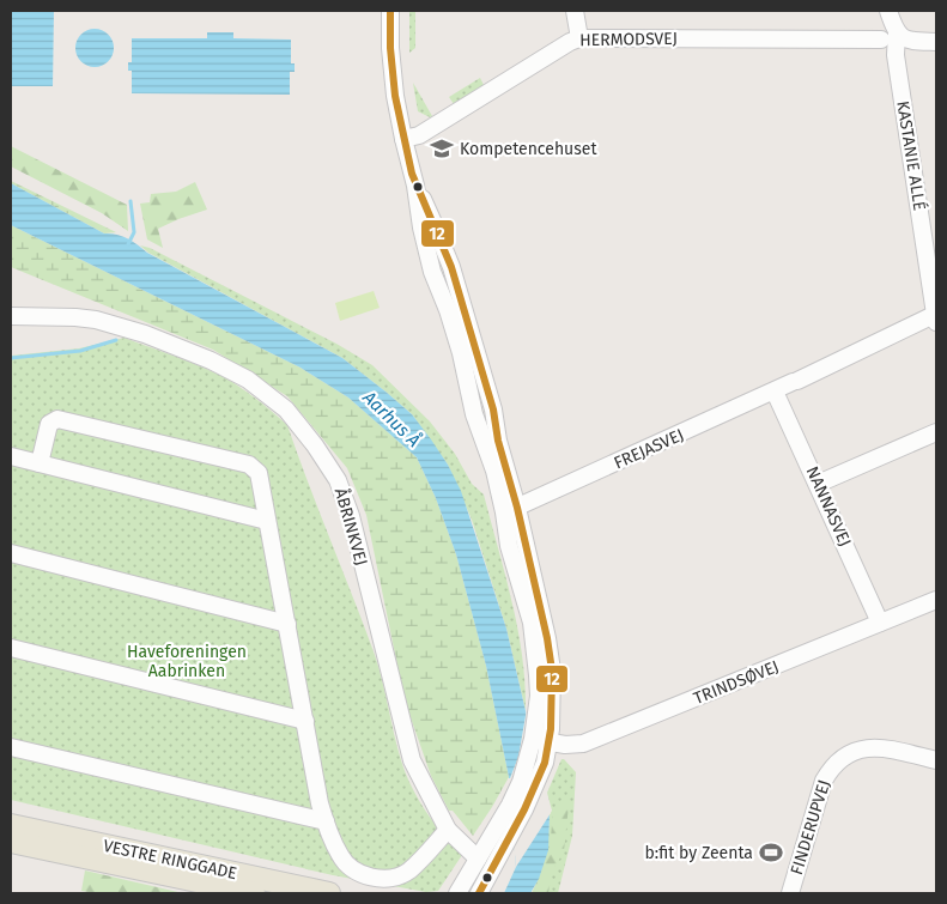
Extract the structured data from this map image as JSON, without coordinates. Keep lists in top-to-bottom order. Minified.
{"streets":{"main road":["VESTRE RINGGADE"],"street":["HERMODSVEJ","KASTANIE ALLÉ","FREJASVEJ","NANNASVEJ","ÅBRINKVEJ","TRINDSØVEJ","FINDERUPVEJ"]},"crossings":[["HERMODSVEJ","KASTANIE ALLÉ"],["KASTANIE ALLÉ","FREJASVEJ"],["FREJASVEJ","NANNASVEJ"],["NANNASVEJ","TRINDSØVEJ"]],"water":["Aarhus Å"],"parks":["Haveforeningen Aabrinken"],"places":{"school or university":["Kompetencehuset"],"sports":["b:fit by Zeenta"]},"lines":["transit line 12"]}
